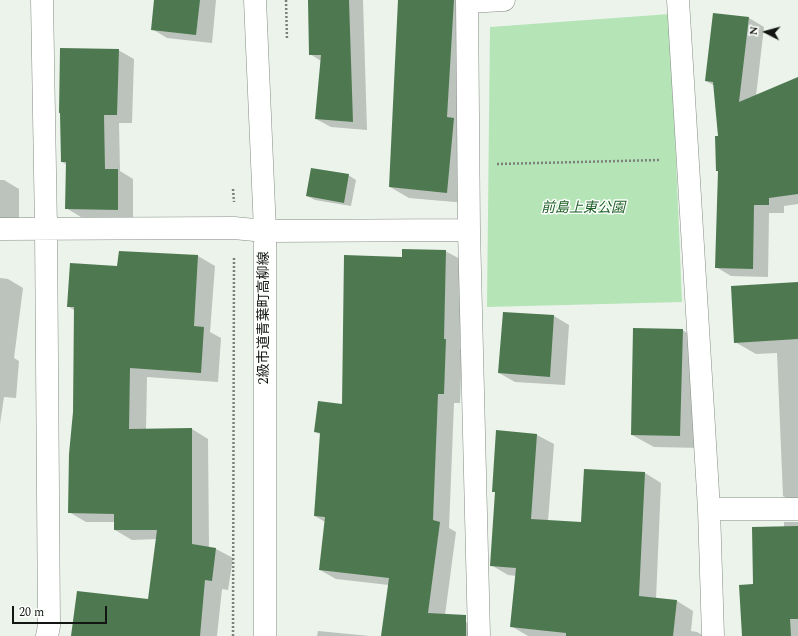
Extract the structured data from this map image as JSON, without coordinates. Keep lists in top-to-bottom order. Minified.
{"streets":{"street":["2級市道青葉町高柳線"]},"parks":["前島上東公園"],"scale_bar":"20 m","north":"left"}
